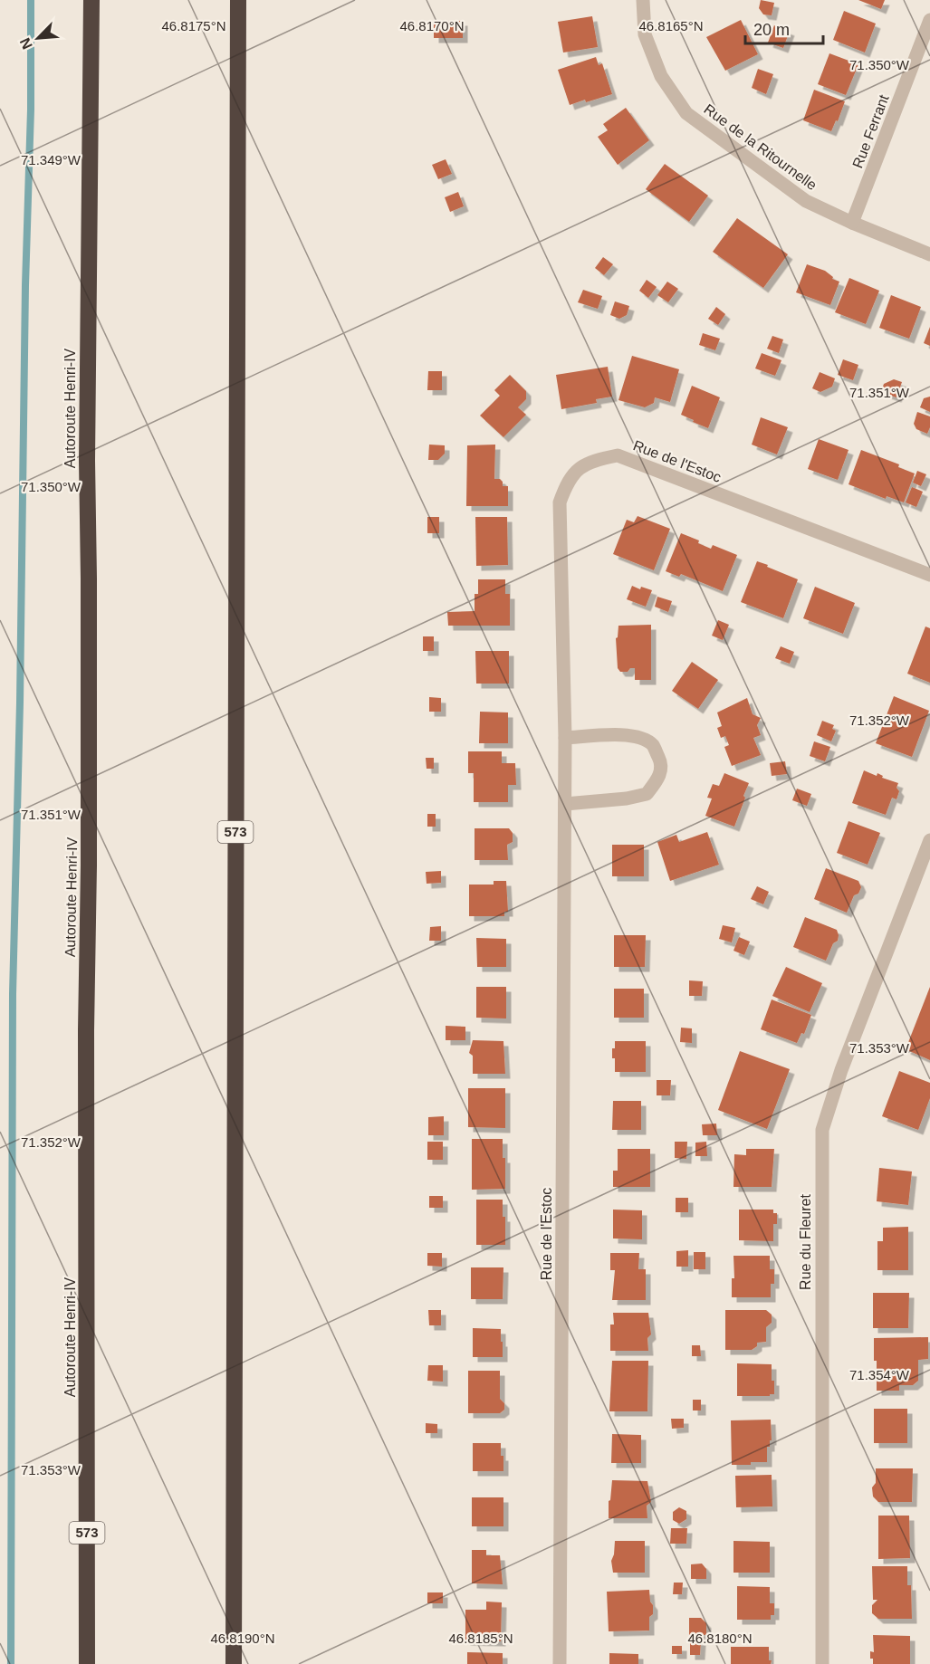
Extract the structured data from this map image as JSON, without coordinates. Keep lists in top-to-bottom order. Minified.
{"streets":{"highway":["Autoroute Henri-IV","573"],"street":["Rue Ferrant","Rue de la Ritournelle","Rue de l'Estoc","Rue du Fleuret"]},"crossings":[["Rue Ferrant","Rue de la Ritournelle"]],"scale_bar":"20 m","north":"bottom left","coordinates":["46.8175°N","46.8170°N","46.8165°N","71.350°W","71.349°W","71.351°W","71.352°W","71.353°W","71.354°W","46.8190°N","46.8185°N","46.8180°N"]}
